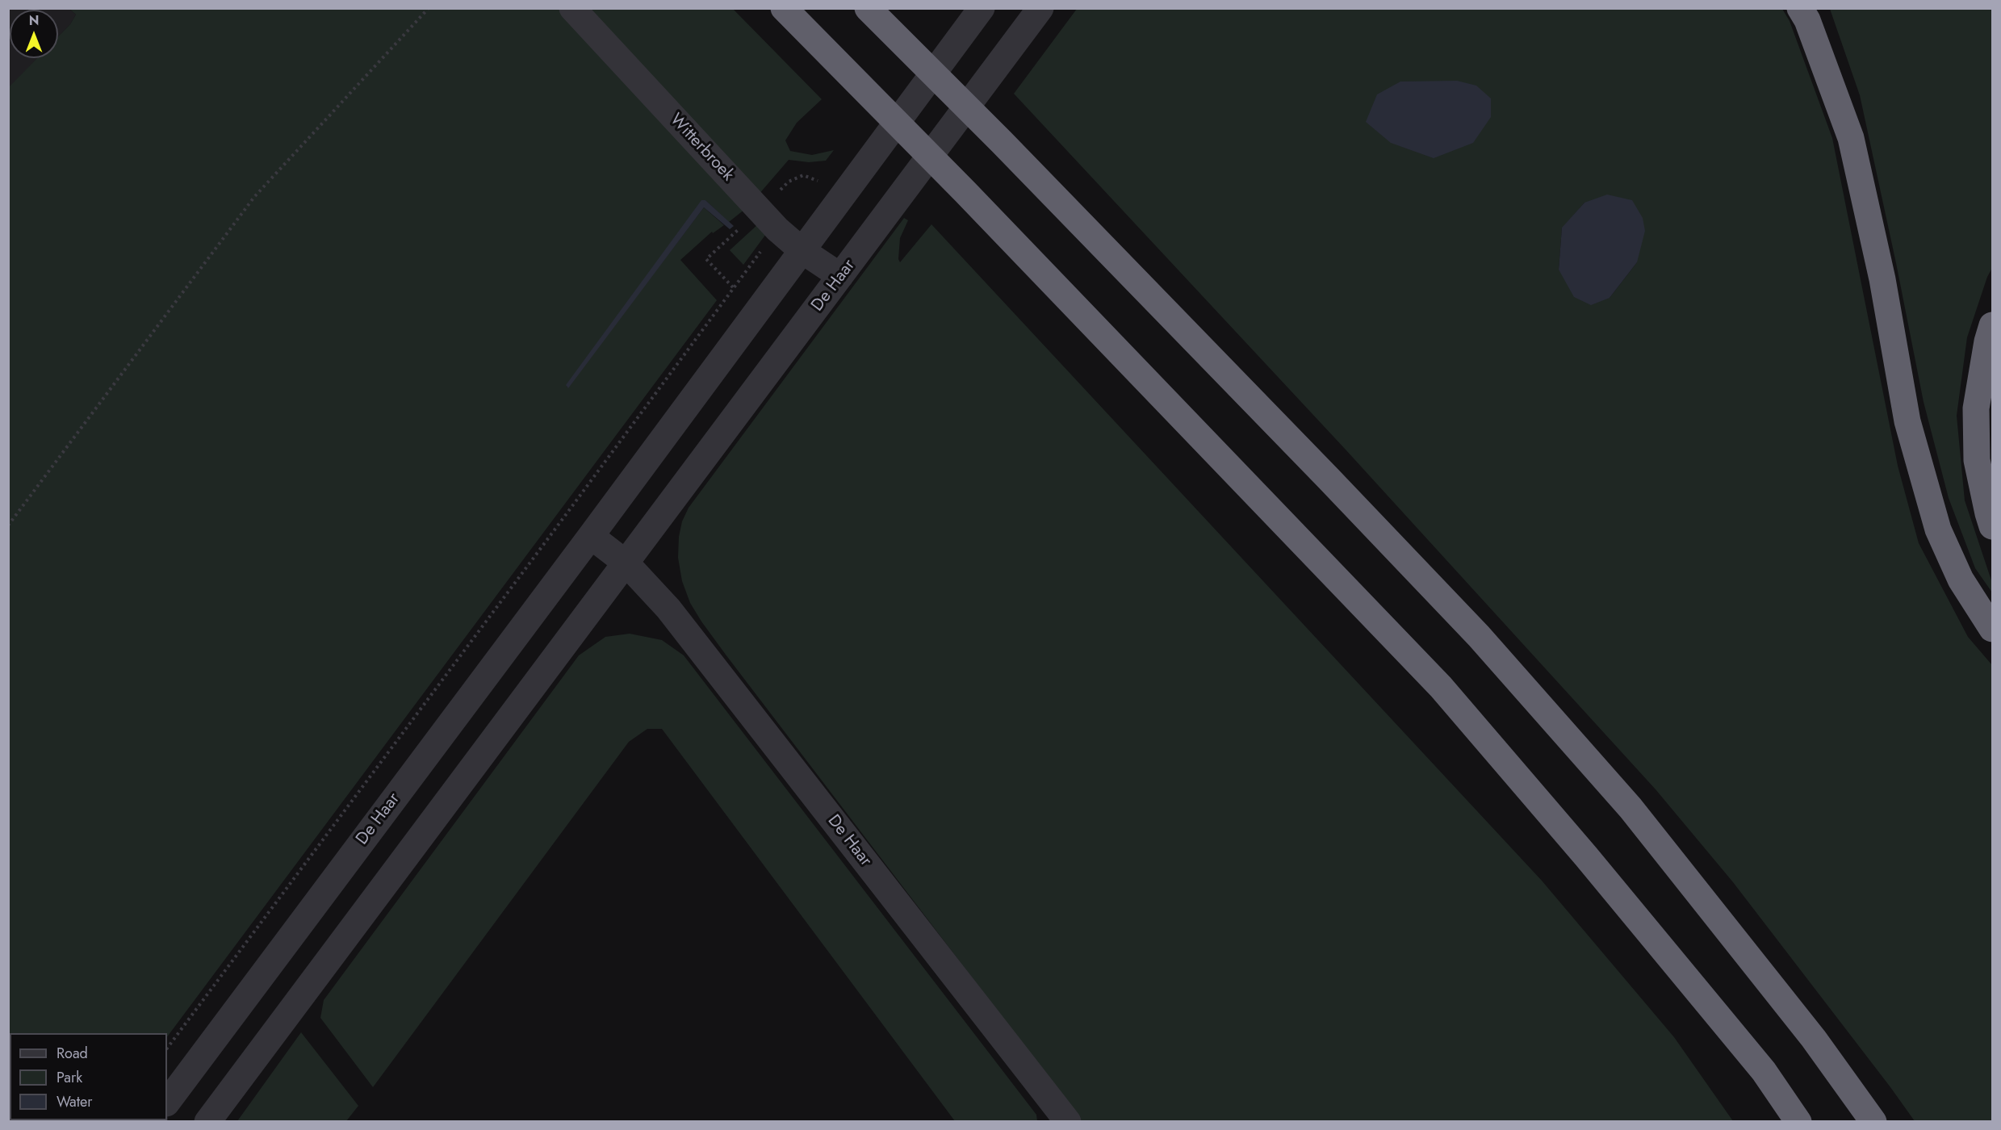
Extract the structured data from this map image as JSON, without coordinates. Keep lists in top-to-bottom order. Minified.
{"streets":{"street":["Witterbroek","De Haar"]},"crossings":[["Witterbroek","De Haar"]],"legend":["Road","Park","Water"],"north":"top"}
